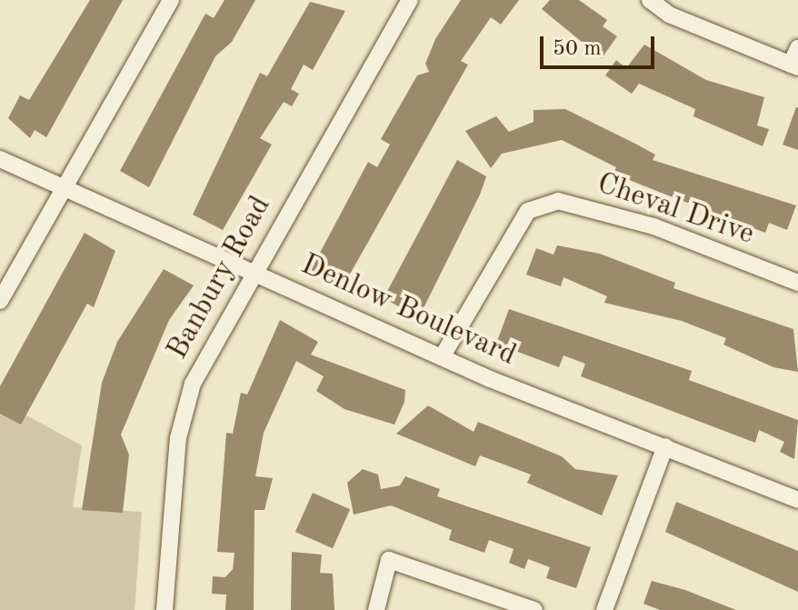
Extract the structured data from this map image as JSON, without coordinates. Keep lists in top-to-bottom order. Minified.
{"streets":{"street":["Cheval Drive","Banbury Road","Denlow Boulevard"]},"crossings":[["Cheval Drive","Denlow Boulevard"],["Banbury Road","Denlow Boulevard"]],"scale_bar":"50 m"}
